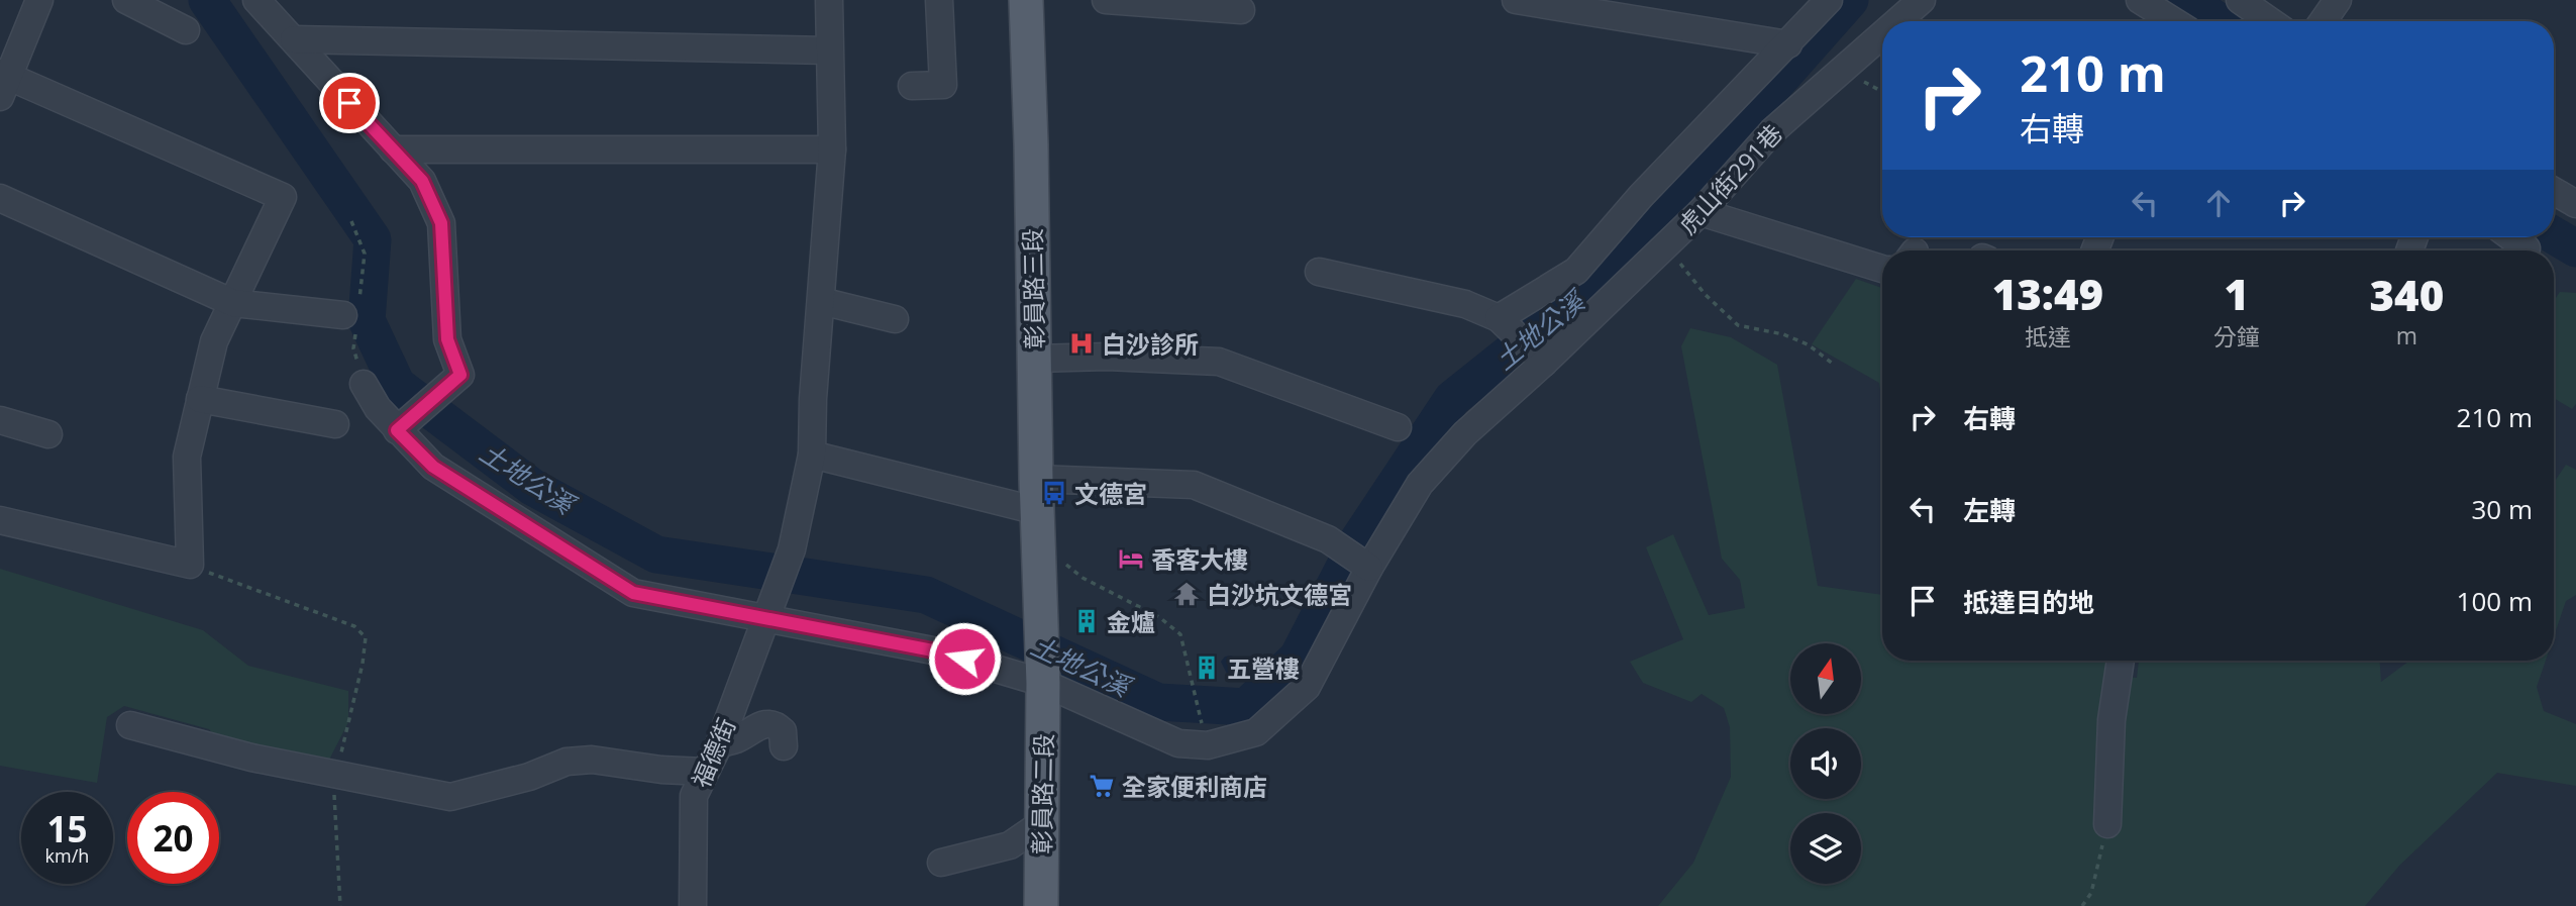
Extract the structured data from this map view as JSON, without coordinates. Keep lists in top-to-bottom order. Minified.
{"streets":{"main road":["彰員路三段","彰員路二段"],"street":["虎山街291巷","福德街"]},"crossings":[["虎山街291巷","福德街"],["虎山街291巷","彰員路二段"],["彰員路三段","彰員路二段"]],"water":["土地公溪"],"places":{"hospital":["白沙診所"],"bus stop":["文德宮"],"hotel":["香客大樓"],"temple":["白沙坑文德宮"],"building":["金爐","五營樓"],"supermarket":["全家便利商店"]},"north":"top","page":{"turn":["210 m","右轉"],"eta":["13:49","抵達","1","分鐘","340","m"],"list":[{"name":"右轉","value":"210 m"},{"name":"左轉","value":"30 m"},{"name":"抵達目的地","value":"100 m"}],"speed":"15 km/h","limit":"20"}}
